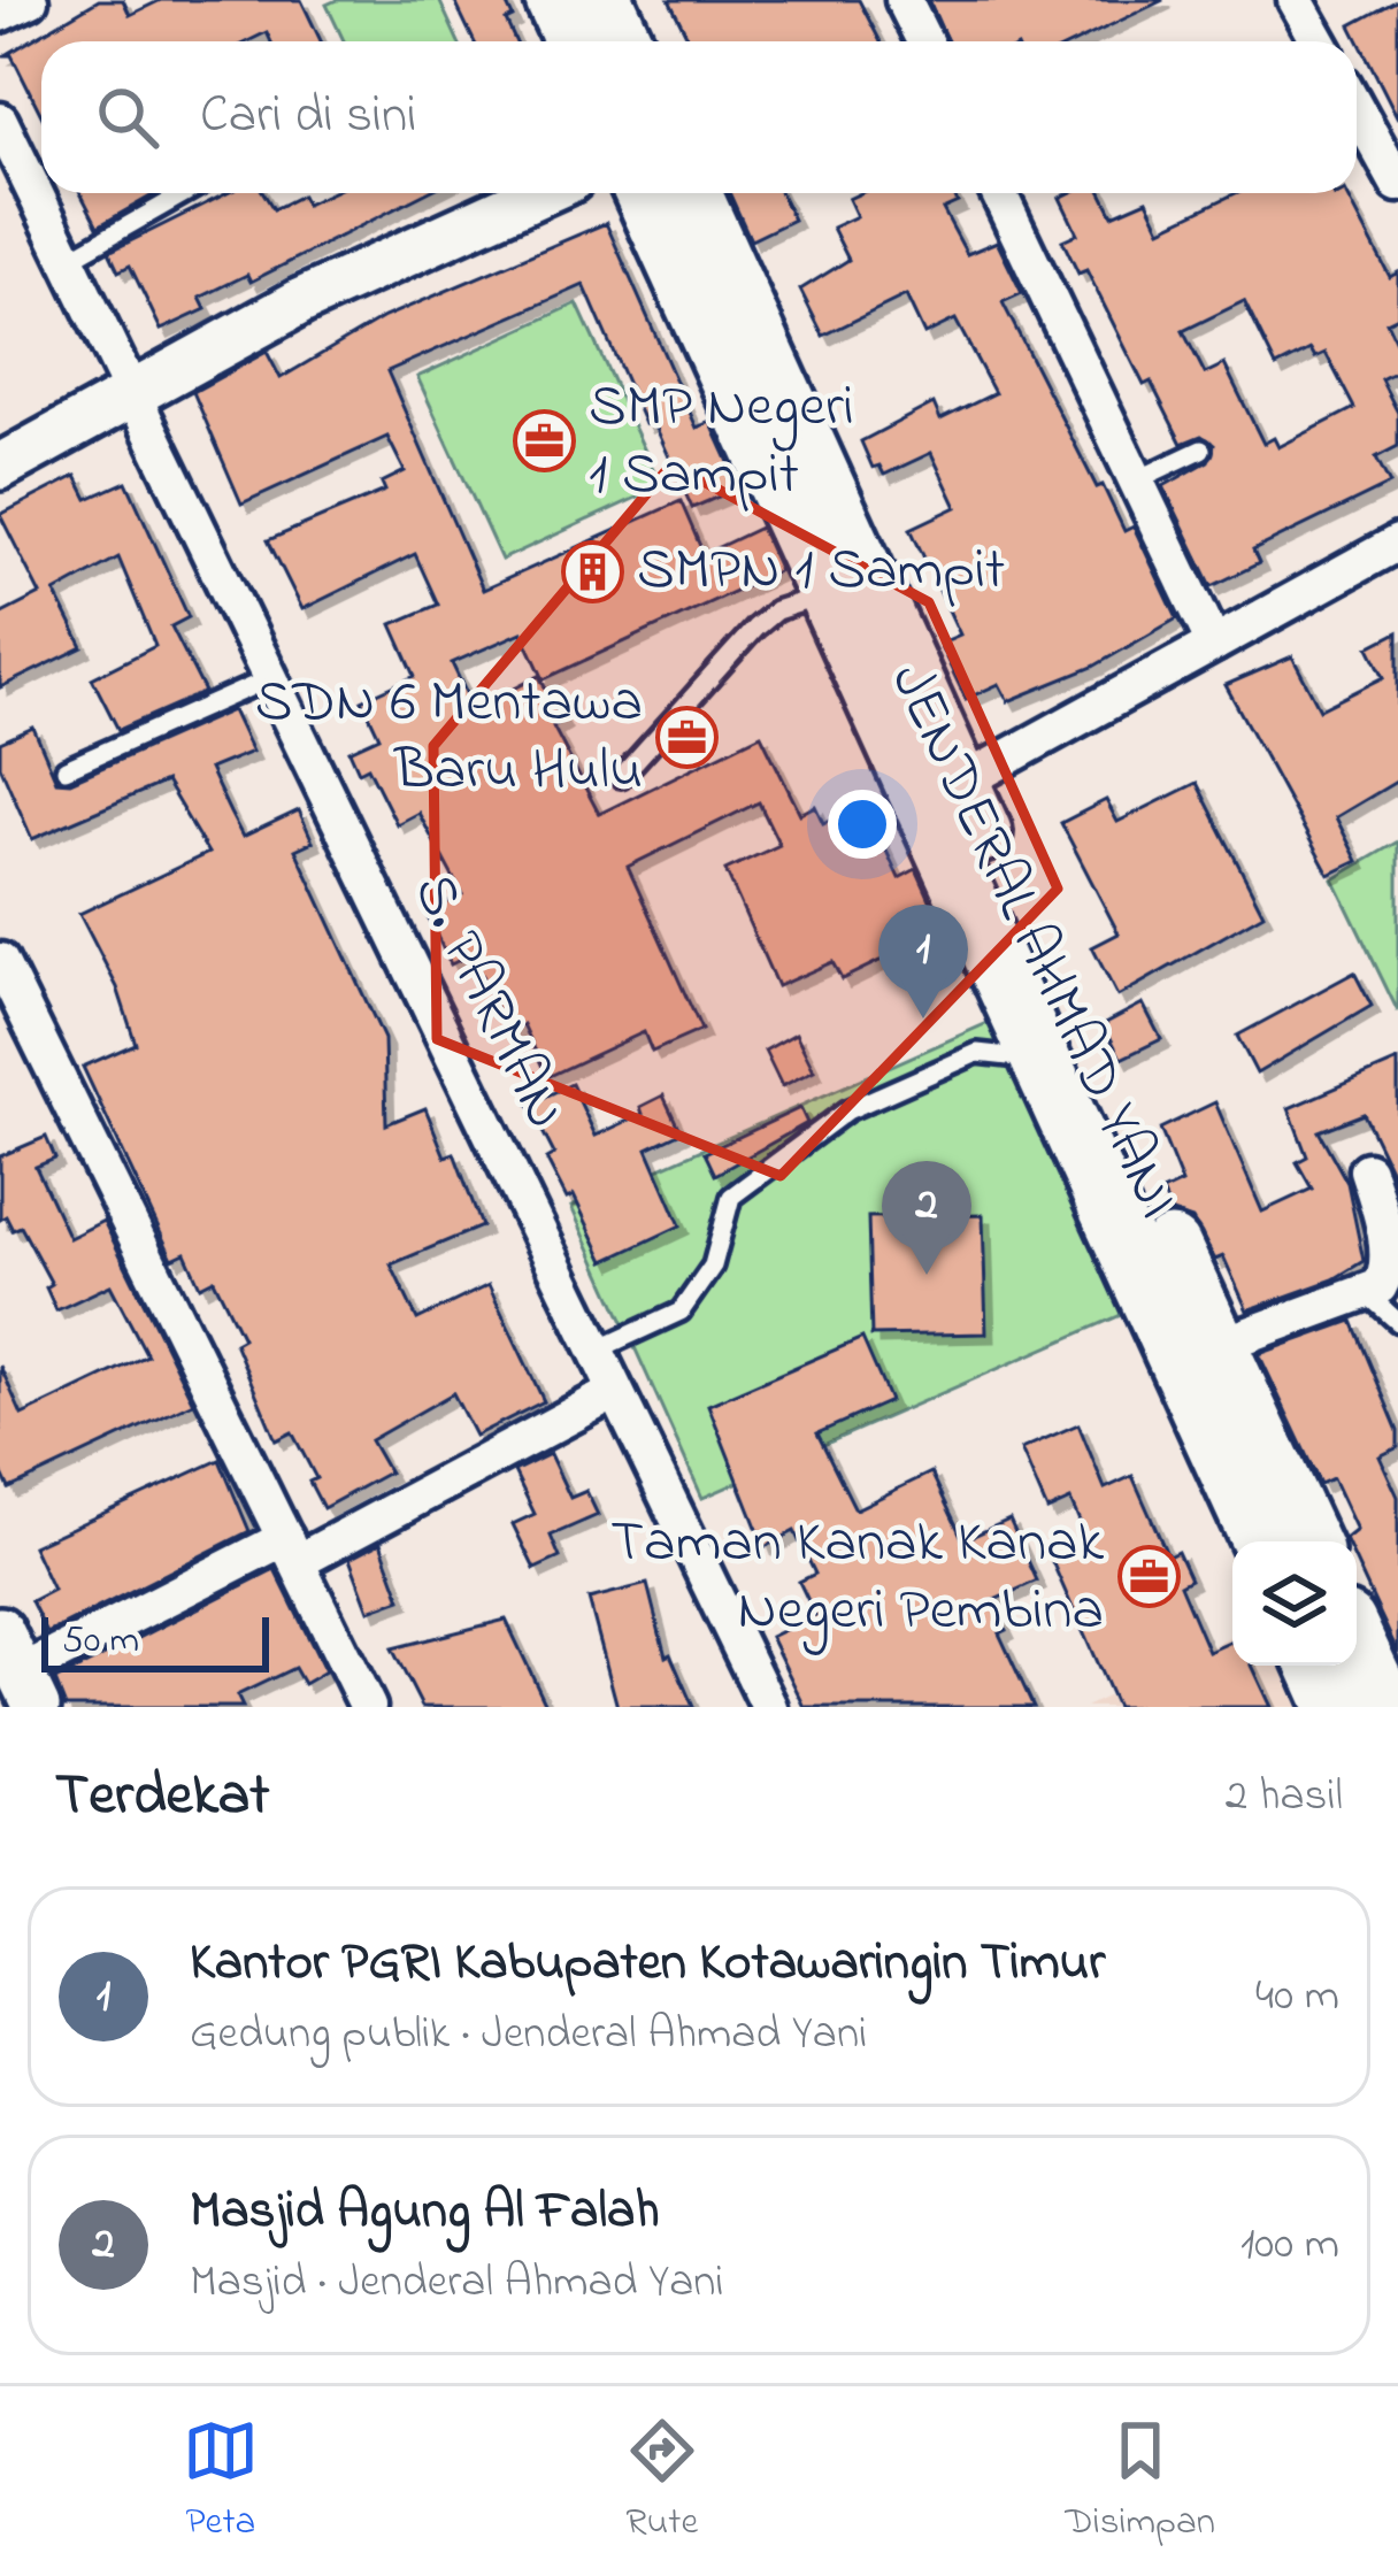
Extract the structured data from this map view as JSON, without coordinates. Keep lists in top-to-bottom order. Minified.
{"streets":{"highway":["JENDERAL AHMAD YANI"],"street":["S. PARMAN"]},"places":{"office":["SMP Negeri 1 Sampit","SDN 6 Mentawa Baru Hulu","Taman Kanak Kanak Negeri Pembina"],"building":["SMPN 1 Sampit"]},"scale_bar":"50 m","page":{"search":"Cari di sini","pins":["1","2"],"scale":"50 m","heading":["Terdekat","2 hasil"],"list":[{"mark":"1","name":"Kantor PGRI Kabupaten Kotawaringin Timur","note":"Gedung publik · Jenderal Ahmad Yani","value":"40 m"},{"mark":"2","name":"Masjid Agung Al Falah","note":"Masjid · Jenderal Ahmad Yani","value":"100 m"}],"nav":["Peta","Rute","Disimpan"]}}
